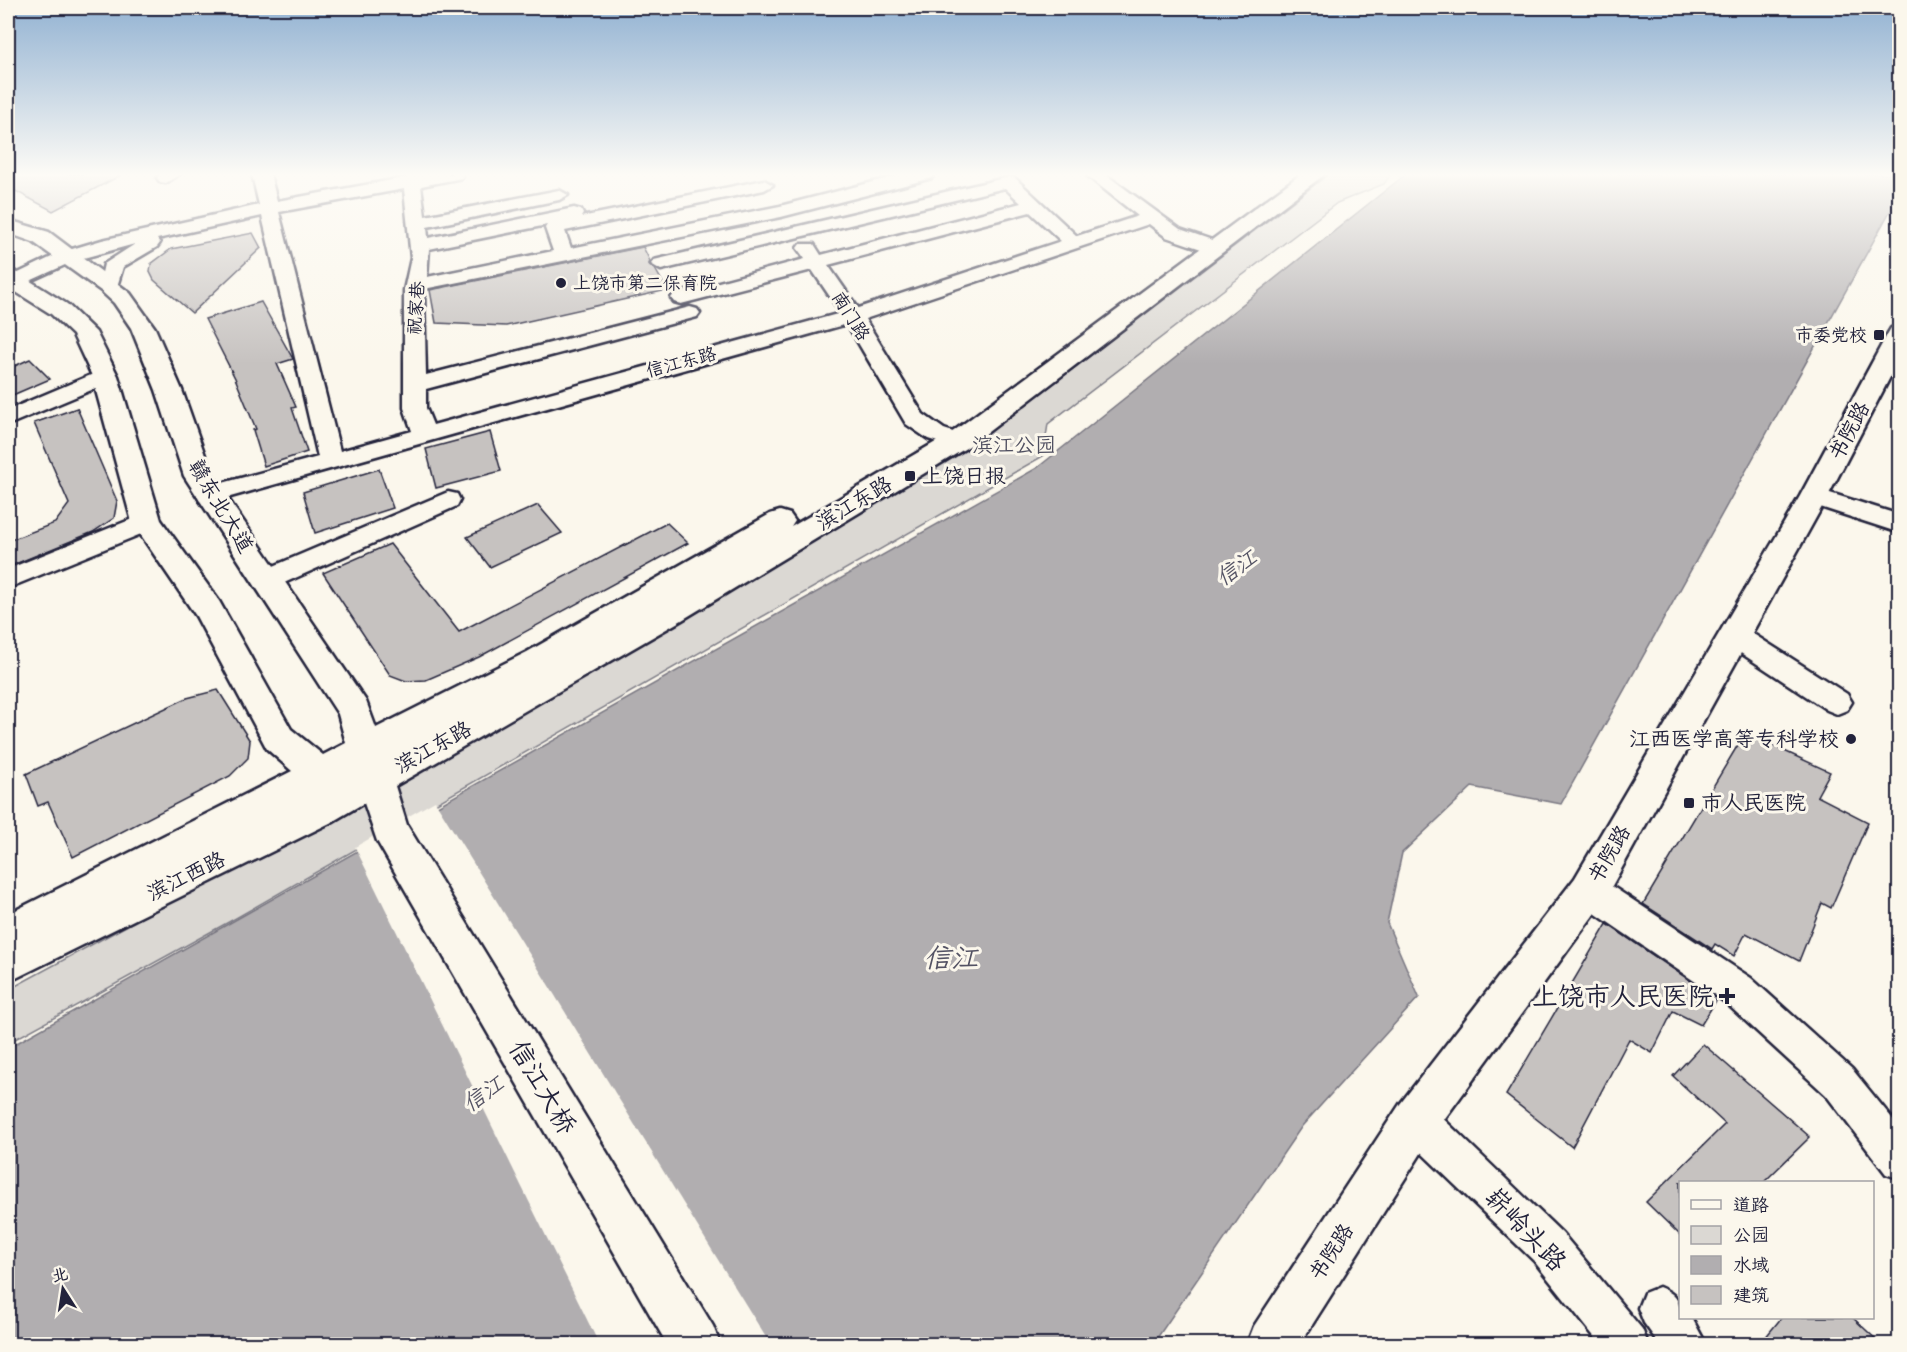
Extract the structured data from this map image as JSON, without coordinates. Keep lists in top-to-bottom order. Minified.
{"streets":{"main road":["书院路","滨江东路","赣东北大道","滨江西路","信江大桥"],"street":["祝家巷","南门路","信江东路","崭岭头路"]},"crossings":[["祝家巷","信江东路"],["南门路","信江东路"],["南门路","滨江东路"],["信江东路","赣东北大道"],["书院路","崭岭头路"],["滨江东路","赣东北大道"],["滨江东路","滨江西路"],["滨江东路","信江大桥"],["赣东北大道","滨江西路"],["赣东北大道","信江大桥"],["滨江西路","信江大桥"]],"water":["信江"],"parks":["滨江公园"],"places":{"other":["上饶市第二保育院","江西医学高等专科学校"],"transit":["市委党校","上饶日报","市人民医院"],"health":["上饶市人民医院"]},"legend":["道路","公园","水域","建筑"],"north":"top"}
